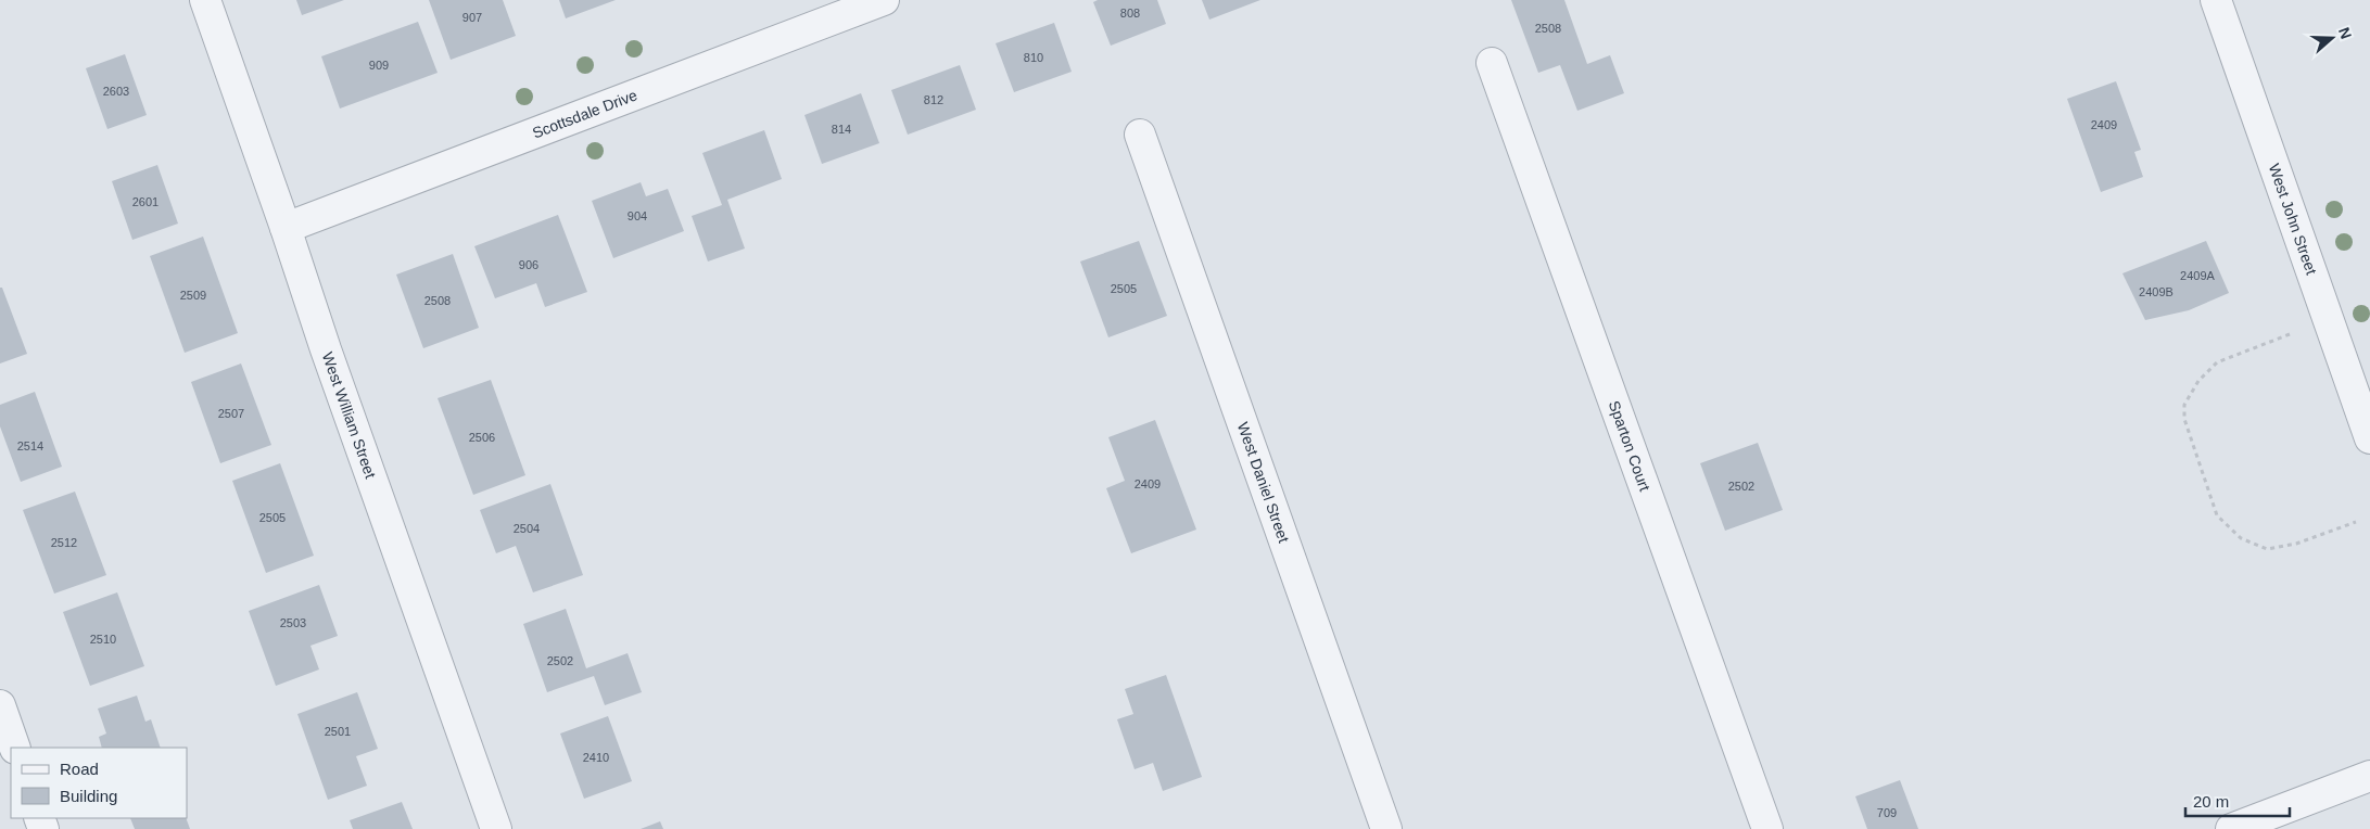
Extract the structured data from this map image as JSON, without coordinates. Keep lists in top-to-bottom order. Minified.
{"streets":{"street":["Scottsdale Drive","West John Street","West William Street","Sparton Court","West Daniel Street"]},"crossings":[["Scottsdale Drive","West William Street"]],"house_numbers":["808","907","2508","810","909","2603","812","2409","814","2601","904","906","2409A","2505","2409B","2509","2508","2507","2506","2514","2409","2502","2505","2504","2512","2503","2510","2502","2501","2410","709"],"legend":["Road","Building"],"scale_bar":"20 m","north":"right"}
